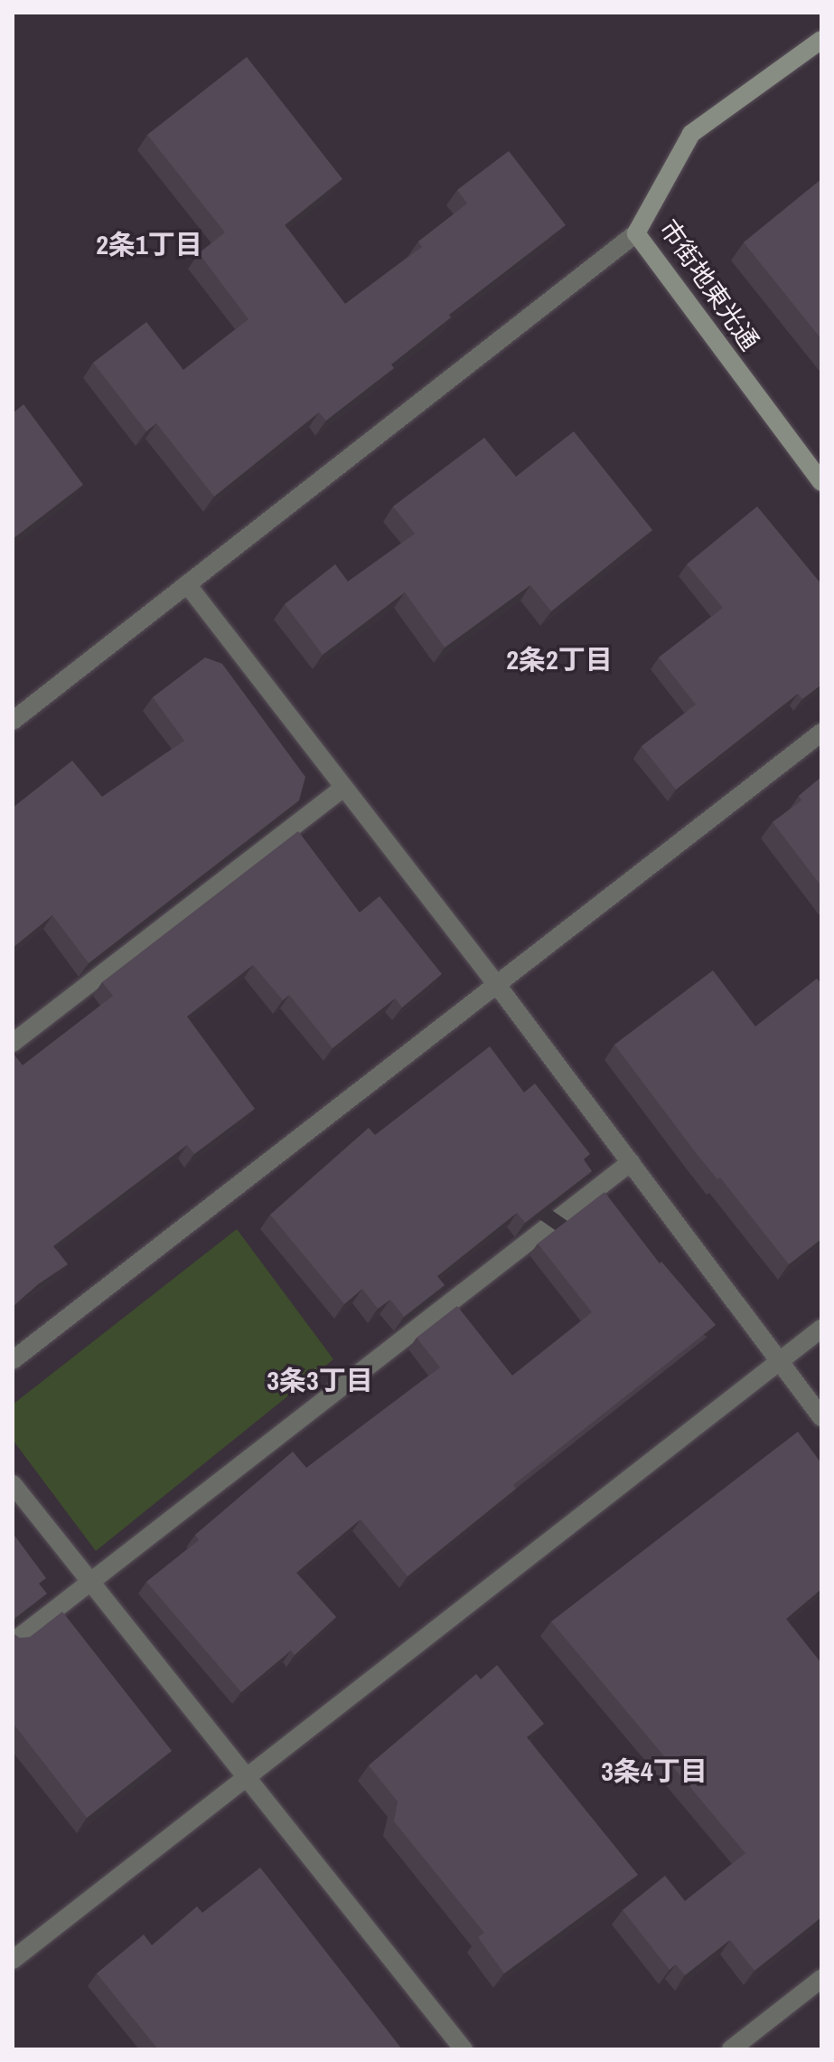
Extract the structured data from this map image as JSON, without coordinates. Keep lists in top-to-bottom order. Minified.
{"streets":{"street":["市街地東光通"]},"districts":["2条1丁目","2条2丁目","3条3丁目","3条4丁目"]}
